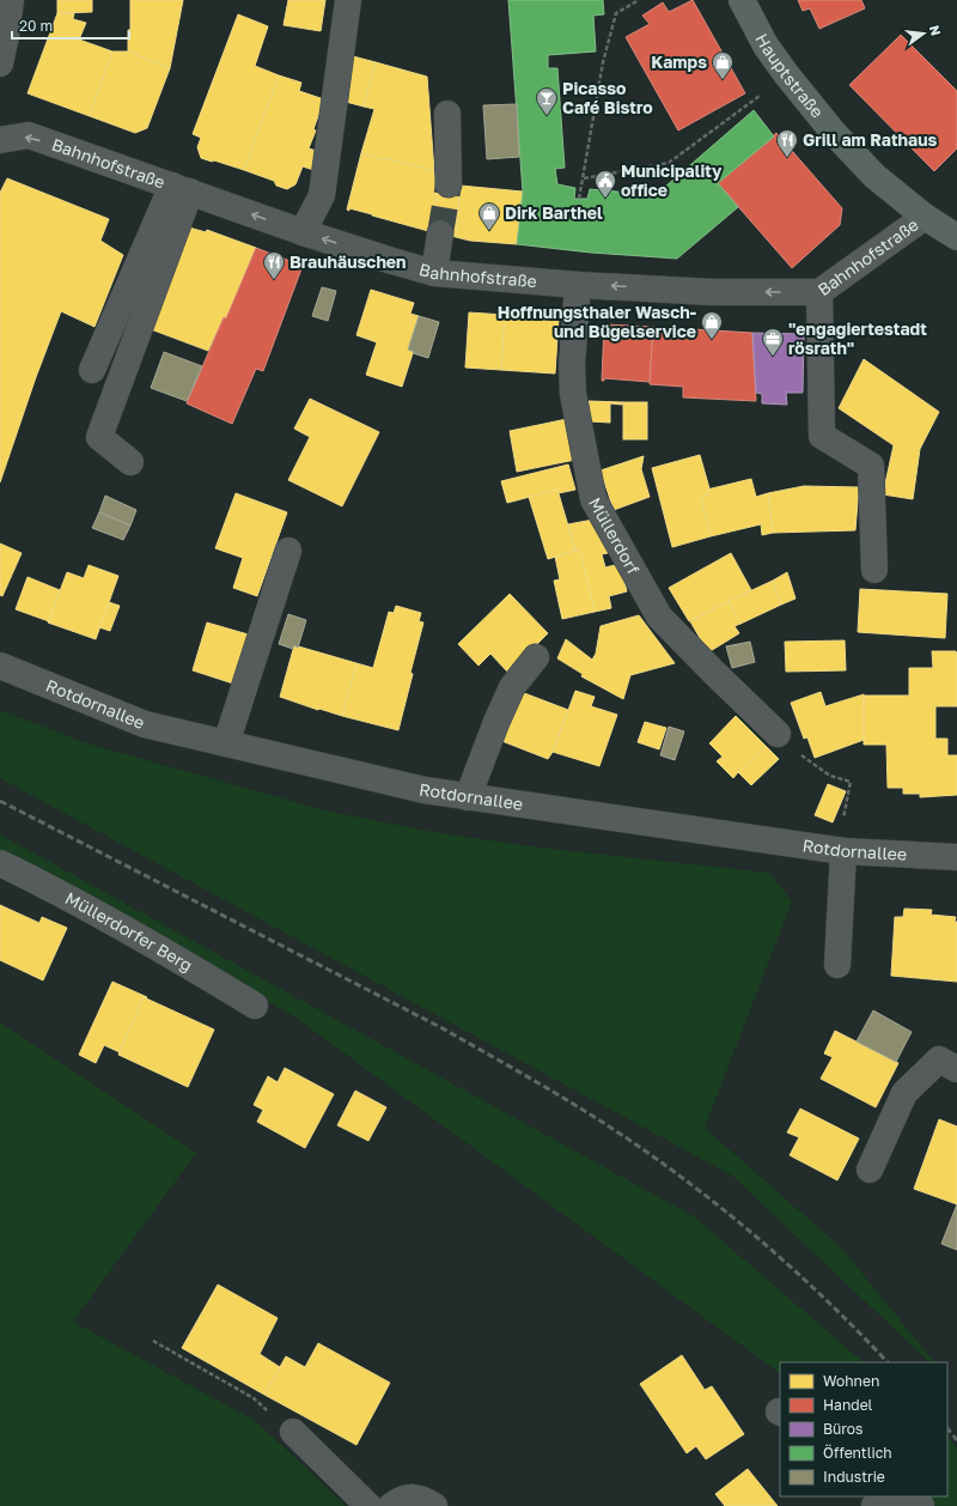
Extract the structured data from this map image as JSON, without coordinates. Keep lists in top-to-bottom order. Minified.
{"streets":{"main road":["Hauptstraße"],"street":["Bahnhofstraße","Müllerdorf","Rotdornallee","Müllerdorfer Berg"]},"crossings":[["Hauptstraße","Bahnhofstraße"],["Bahnhofstraße","Müllerdorf"]],"one_way":["Bahnhofstraße"],"places":{"shop":["Kamps","Dirk Barthel","Hoffnungsthaler Wasch- und Bügelservice"],"bar":["Picasso Café Bistro"],"restaurant":["Grill am Rathaus","Brauhäuschen"],"public building":["Municipality office"],"office":["\"engagiertestadt rösrath\""]},"legend":["Wohnen","Handel","Büros","Öffentlich","Industrie"],"scale_bar":"20 m","north":"right"}
